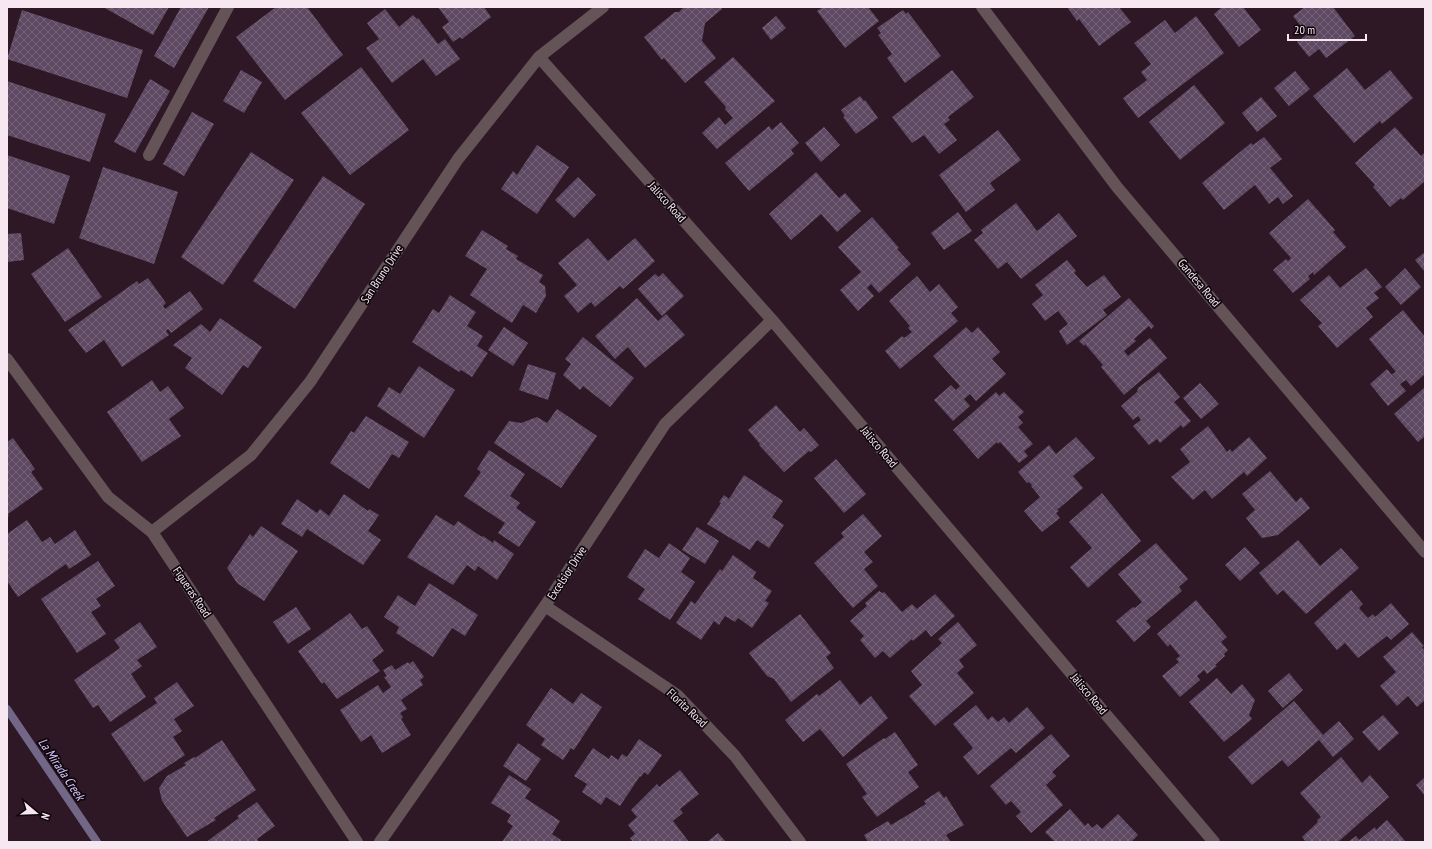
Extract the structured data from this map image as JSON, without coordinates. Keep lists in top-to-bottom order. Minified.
{"streets":{"street":["Jalisco Road","San Bruno Drive","Gandesa Road","Excelsior Drive","Figueras Road","Florita Road"]},"crossings":[["Jalisco Road","San Bruno Drive"],["Jalisco Road","Excelsior Drive"],["San Bruno Drive","Figueras Road"],["Excelsior Drive","Florita Road"]],"water":["La Mirada Creek"],"scale_bar":"20 m","north":"right"}
